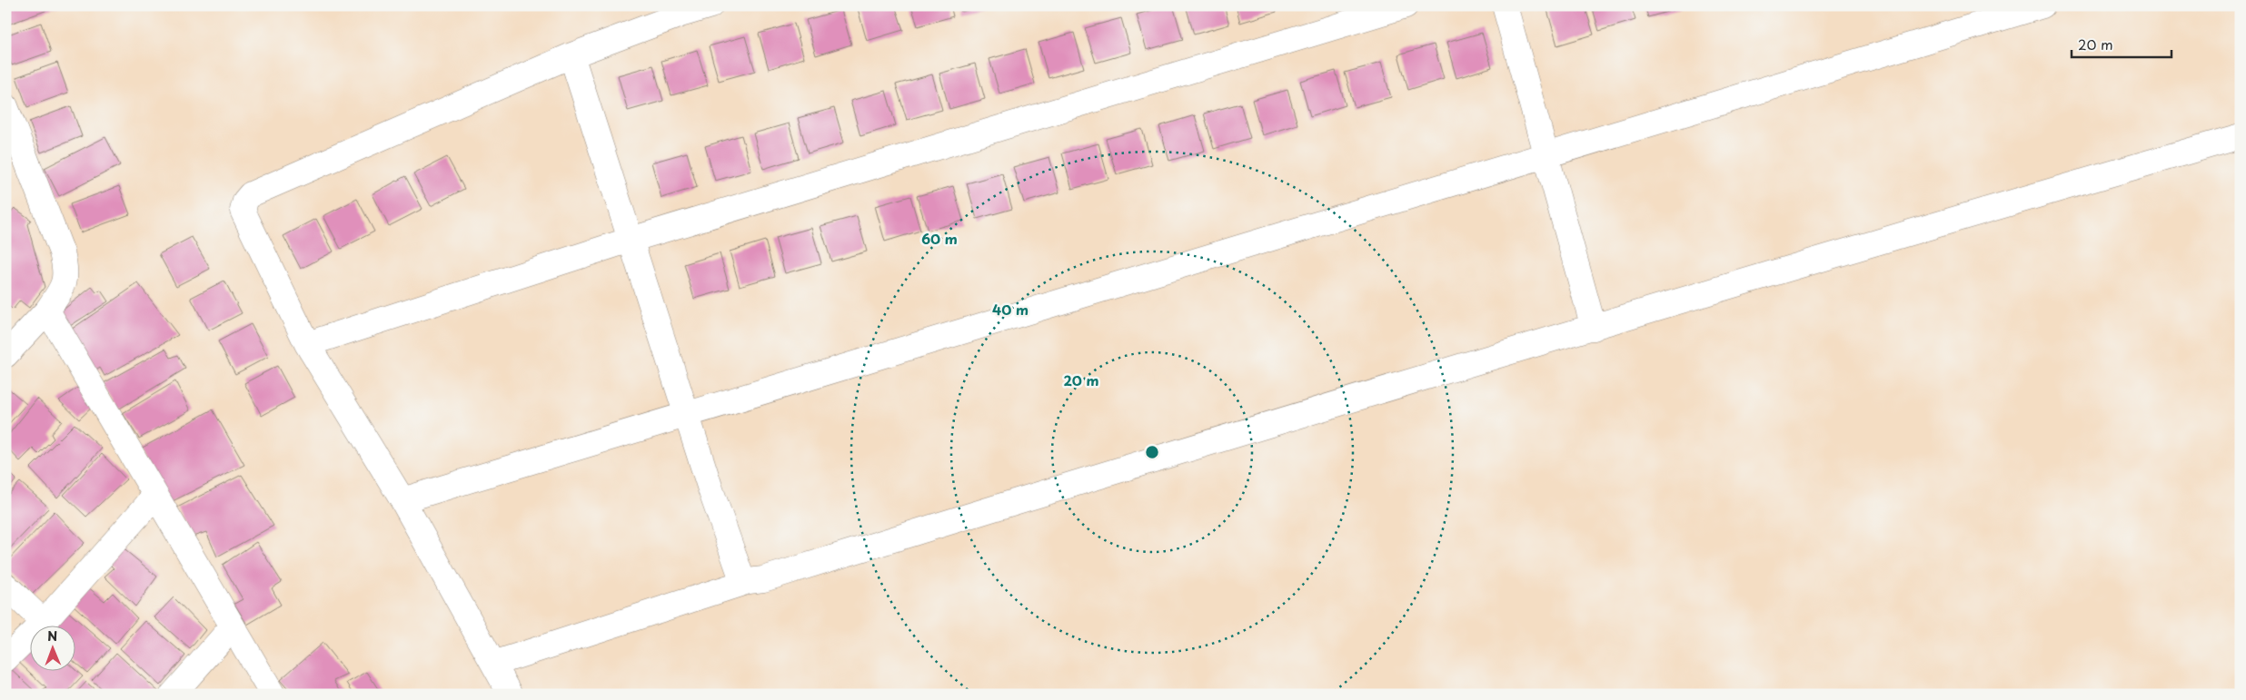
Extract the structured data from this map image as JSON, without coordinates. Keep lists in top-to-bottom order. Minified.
{"scale_bar":"20 m","north":"top","rings":["60 m","40 m","20 m"]}
